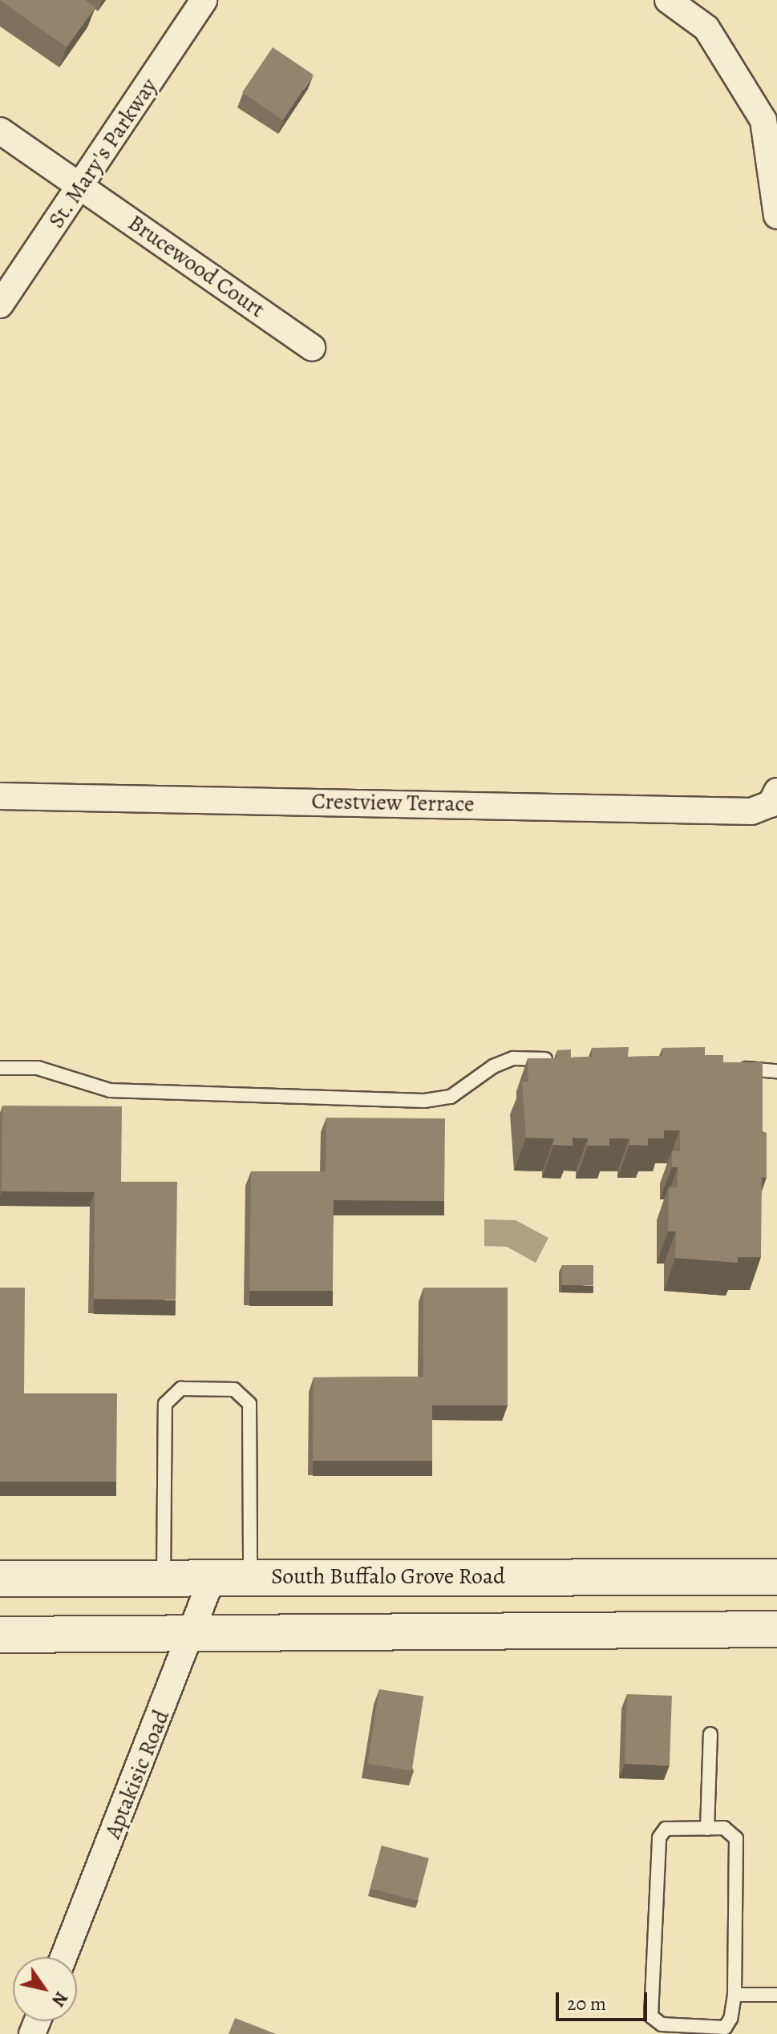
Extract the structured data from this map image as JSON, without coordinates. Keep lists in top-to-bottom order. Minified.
{"streets":{"main road":["South Buffalo Grove Road"],"street":["St. Mary's Parkway","Brucewood Court","Crestview Terrace","Aptakisic Road"]},"crossings":[["St. Mary's Parkway","Brucewood Court"],["South Buffalo Grove Road","Aptakisic Road"]],"scale_bar":"20 m","north":"bottom right"}
